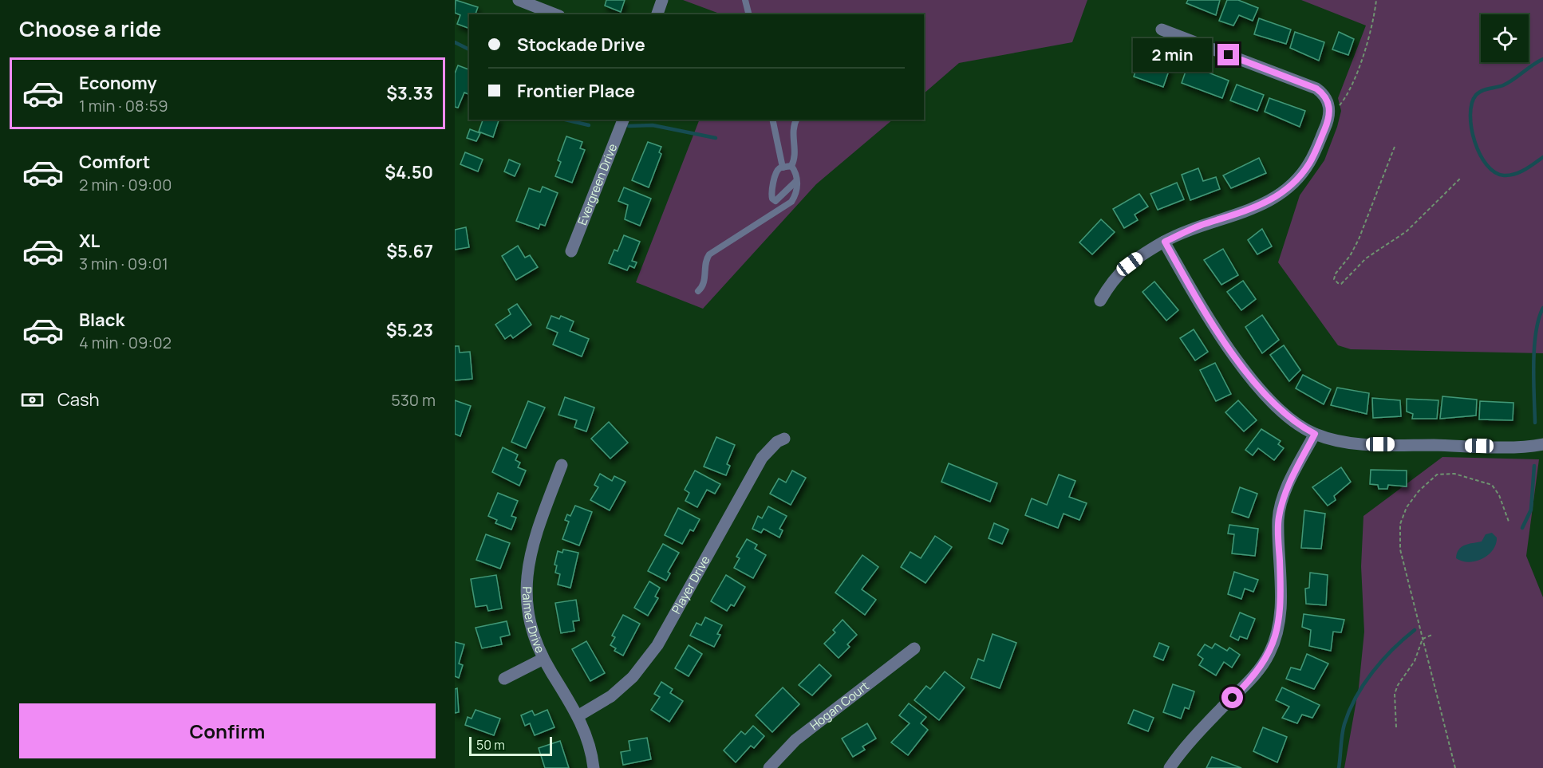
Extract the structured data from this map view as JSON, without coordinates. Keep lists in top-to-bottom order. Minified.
{"streets":{"street":["Evergreen Drive","Player Drive","Palmer Drive","Hogan Court"]},"crossings":[["Player Drive","Palmer Drive"]],"scale_bar":"50 m","page":{"heading":"Choose a ride","banner":["Stockade Drive","Frontier Place"],"bubble":"2 min","list":[{"name":"Economy","note":"1 min · 08:59","value":"$3.33"},{"name":"Comfort","note":"2 min · 09:00","value":"$4.50"},{"name":"XL","note":"3 min · 09:01","value":"$5.67"},{"name":"Black","note":"4 min · 09:02","value":"$5.23"}],"pay":["Cash","530 m"],"buttons":"Confirm","scale":"50 m"}}
